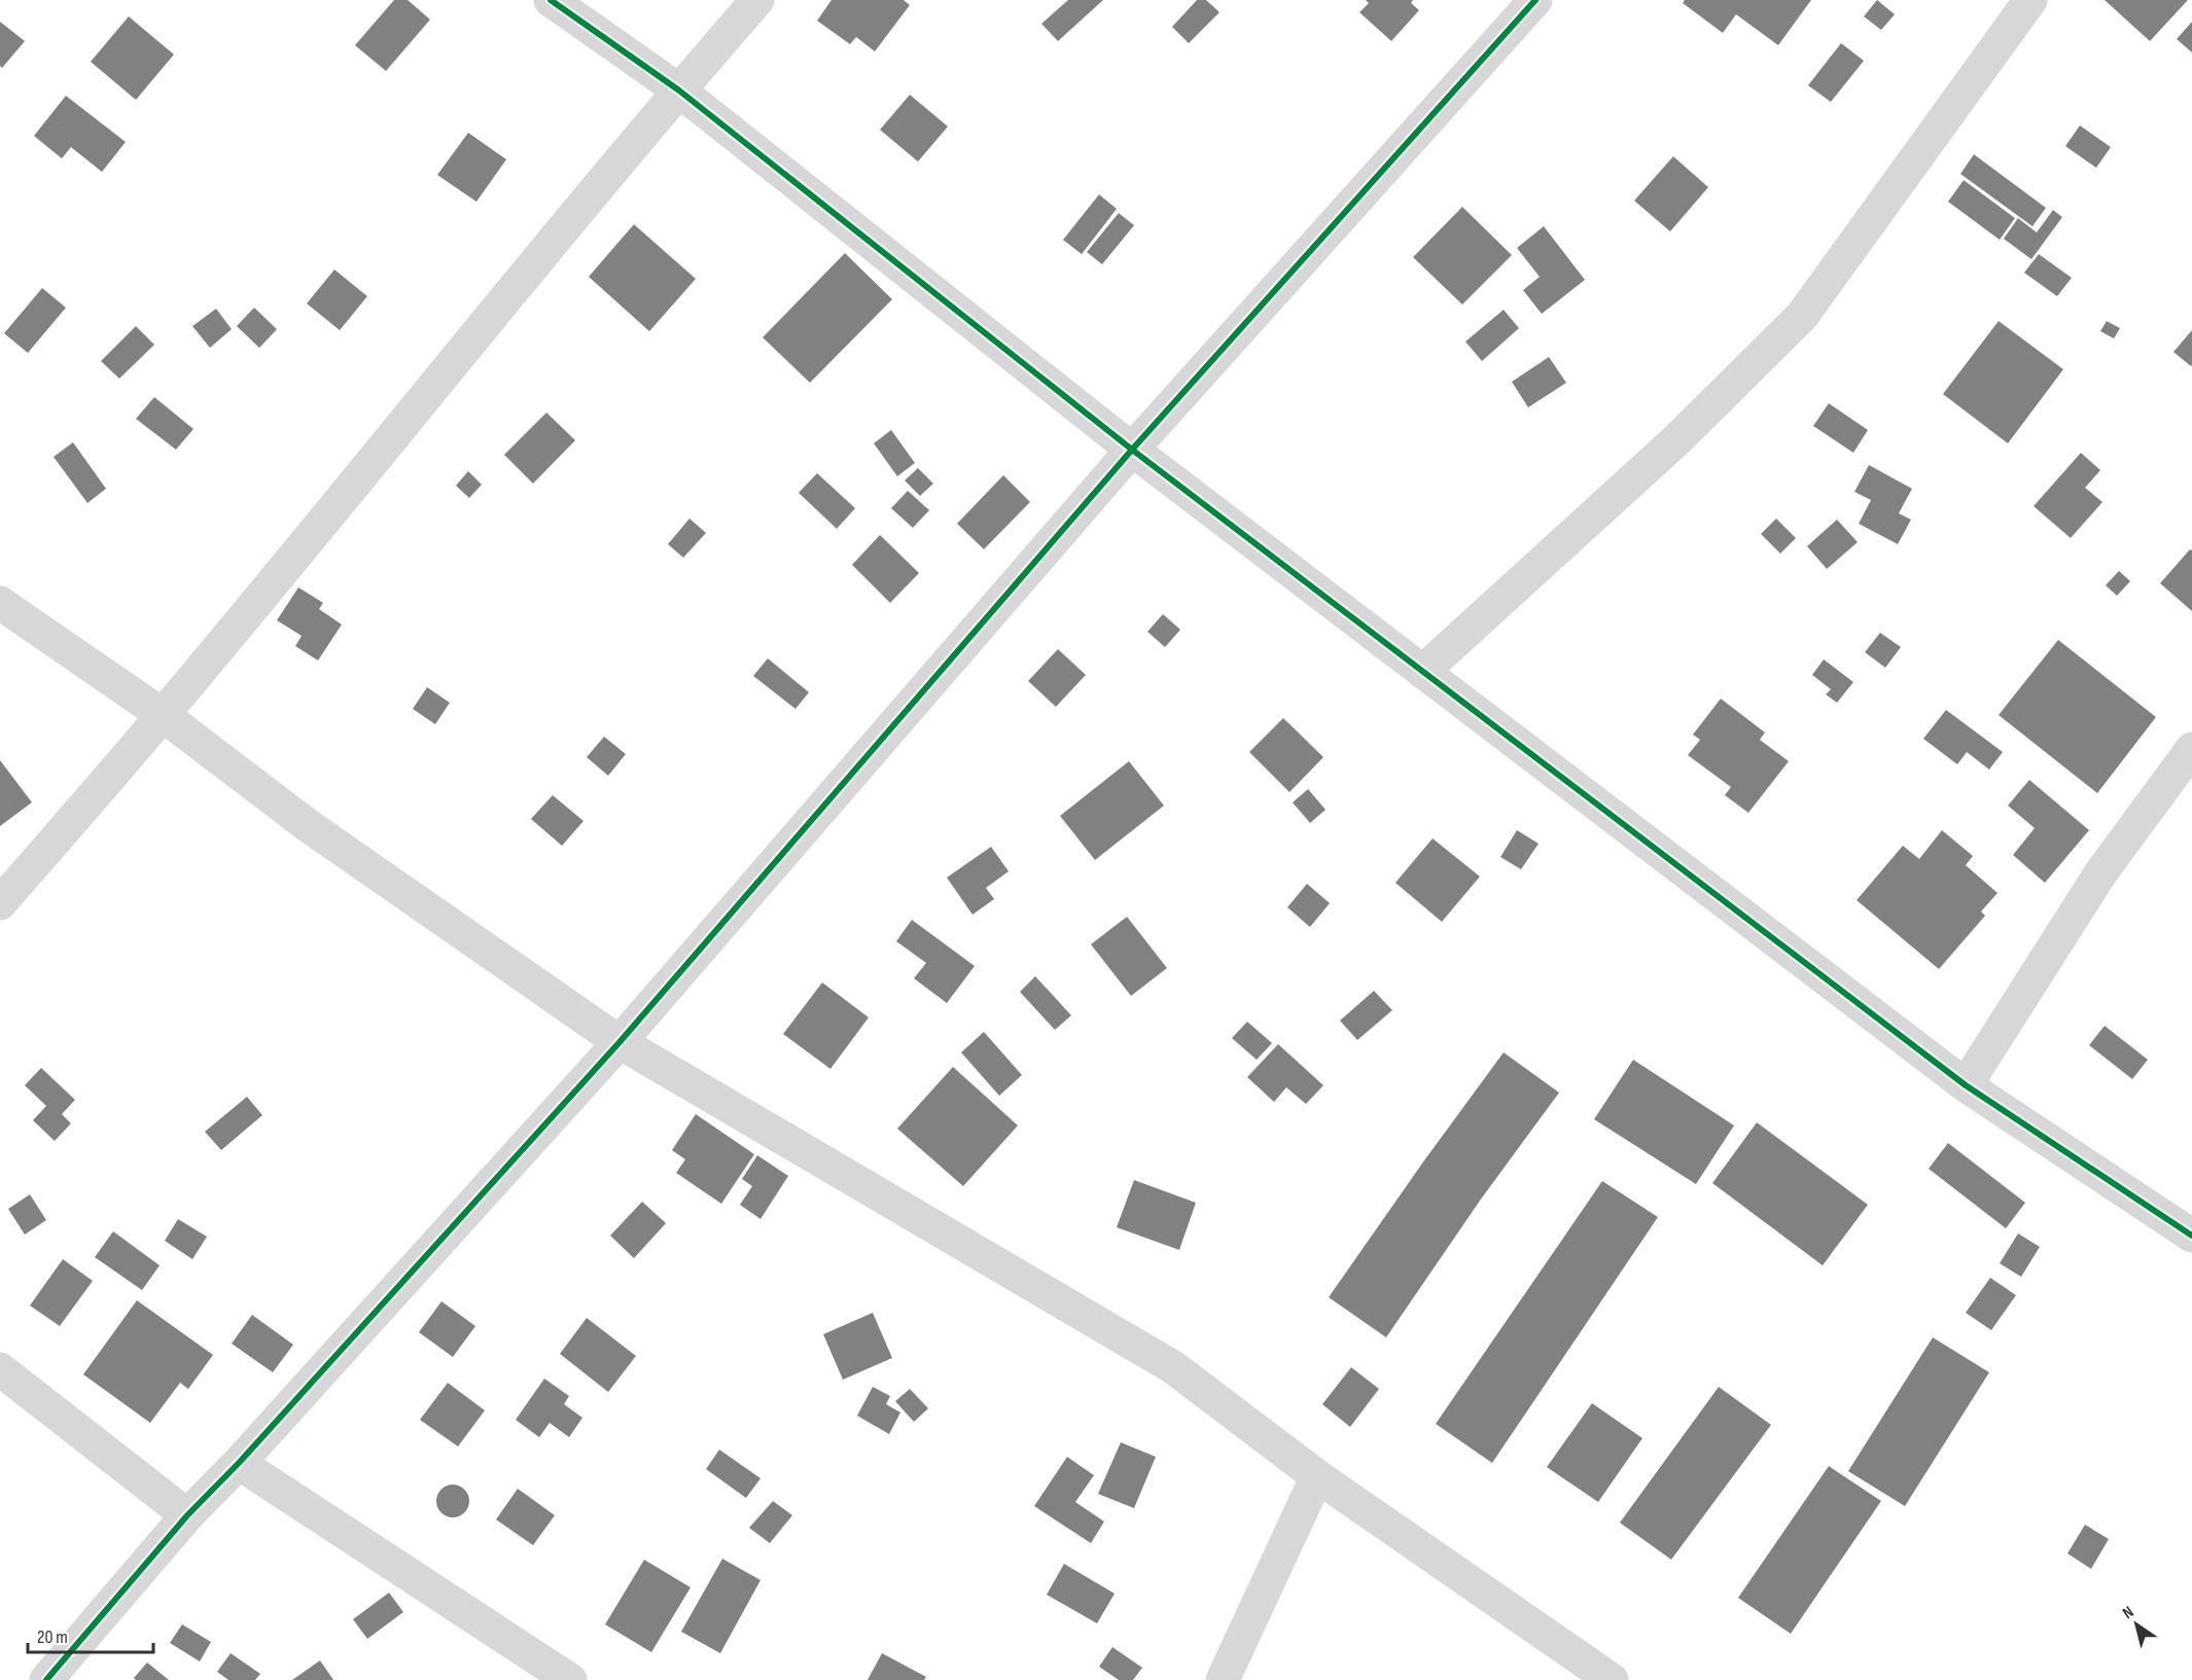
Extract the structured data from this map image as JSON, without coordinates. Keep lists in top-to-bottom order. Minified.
{"scale_bar":"20 m","north":"top left"}
